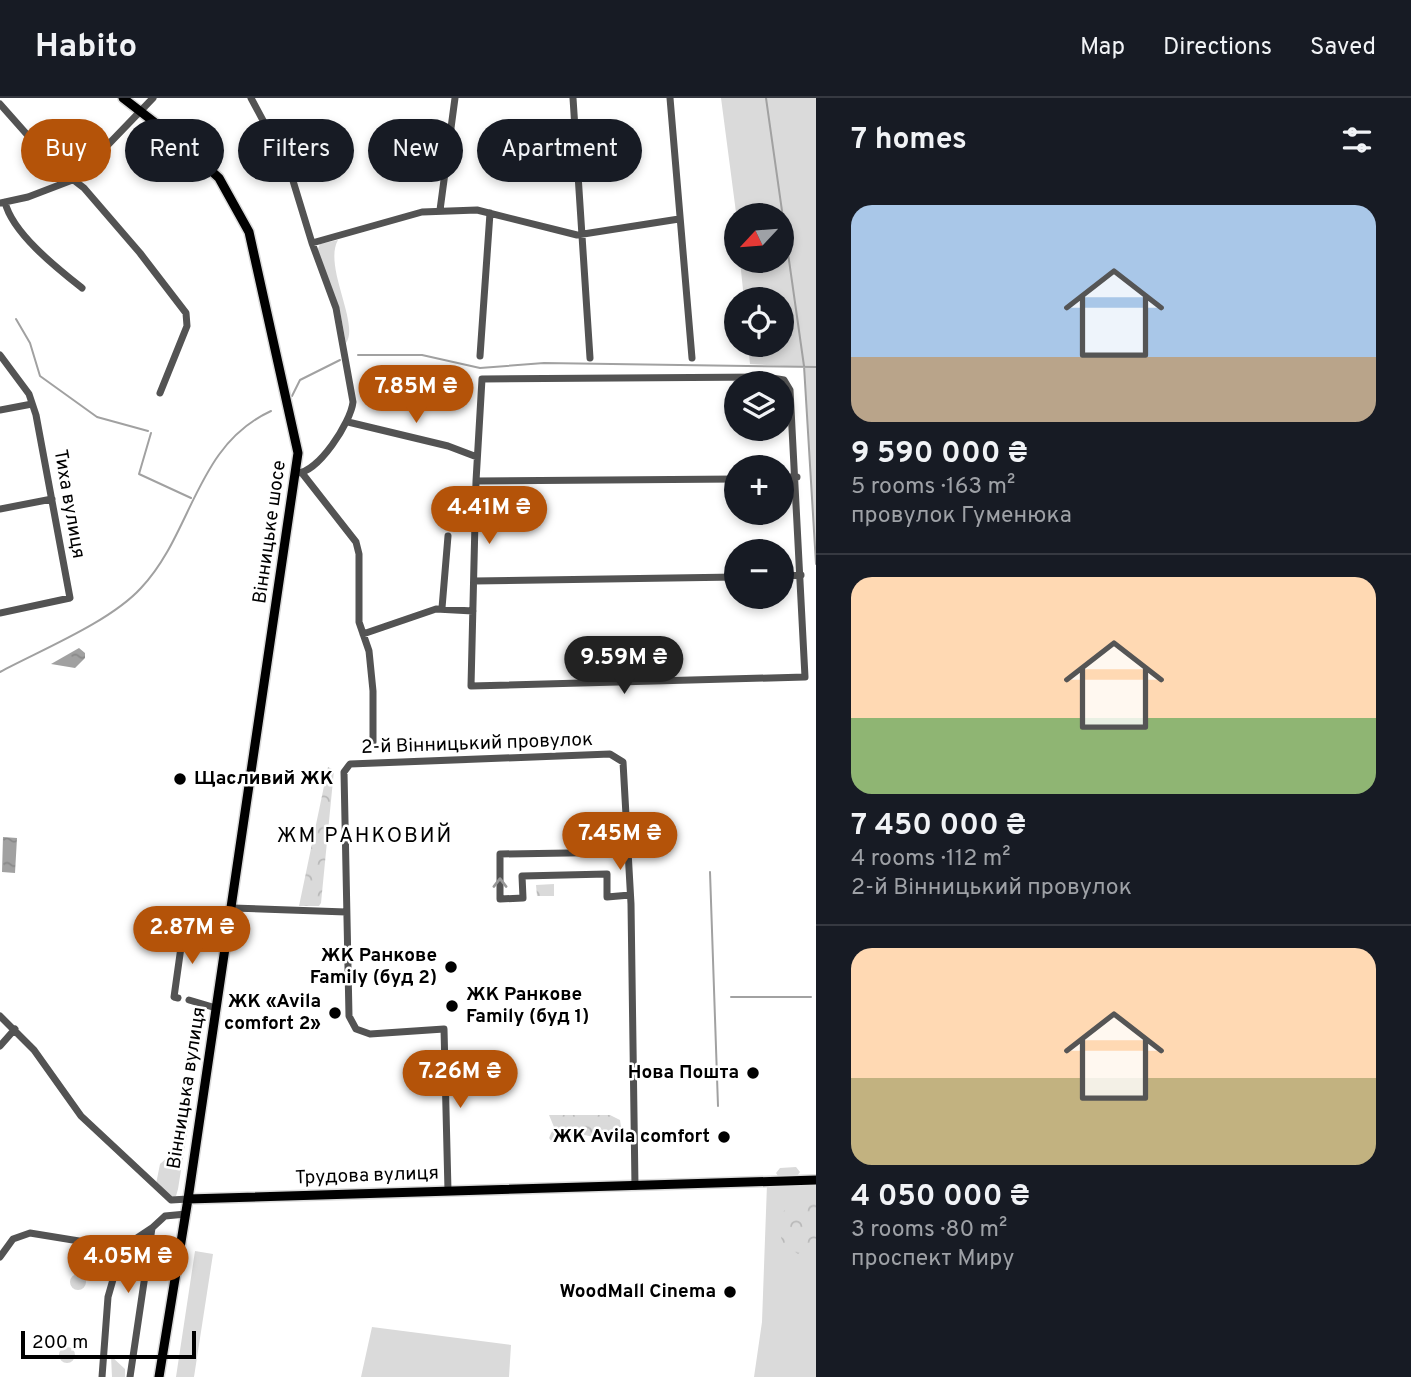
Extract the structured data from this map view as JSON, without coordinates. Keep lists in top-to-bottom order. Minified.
{"streets":{"main road":["Вінницьке шосе","Вінницька вулиця","Трудова вулиця"],"street":["Тиха вулиця","2-й Вінницький провулок"]},"crossings":[["Вінницьке шосе","Вінницька вулиця"],["2-й Вінницький провулок","Трудова вулиця"],["Вінницька вулиця","Трудова вулиця"]],"districts":["ЖМ РАНКОВИЙ"],"places":["Щасливий ЖК","ЖК Ранкове Family (буд 2)","ЖК Ранкове Family (буд 1)","ЖК «Avila comfort 2»","Нова Пошта","ЖК Avila comfort","WoodMall Cinema"],"scale_bar":"200 m","north":"bottom left","page":{"header":"Habito","nav":["Map","Directions","Saved"],"heading":"7 homes","chip":["Buy","Rent","Filters","New","Apartment"],"list":[{"name":"9 590 000 ₴","note":"5 rooms · 163 m² · провулок Гуменюка"},{"name":"7 450 000 ₴","note":"4 rooms · 112 m² · 2-й Вінницький провулок"},{"name":"4 050 000 ₴","note":"3 rooms · 80 m² · проспект Миру"}],"map_buttons":["+","−"],"price":["7.85M ₴","4.41M ₴","9.59M ₴","7.45M ₴","2.87M ₴","7.26M ₴","4.05M ₴"],"scale":"200 m"}}
